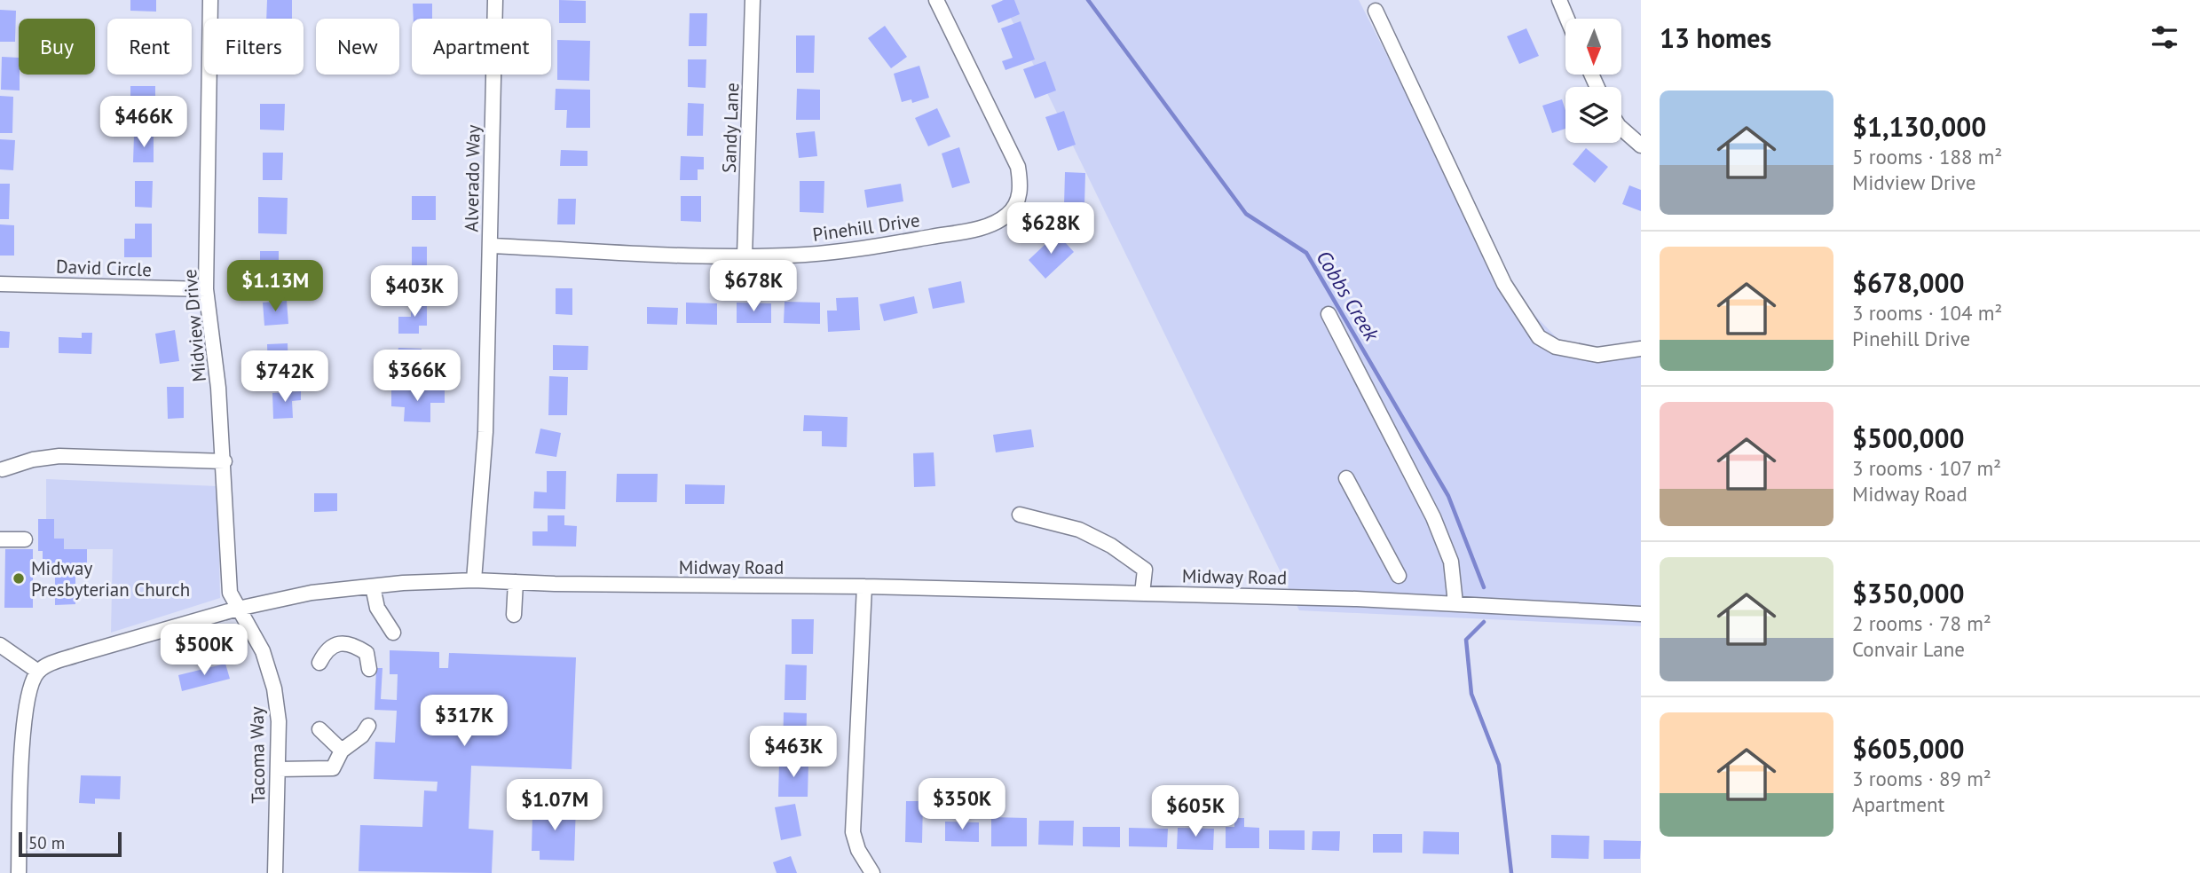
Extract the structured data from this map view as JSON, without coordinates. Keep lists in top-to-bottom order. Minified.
{"streets":{"street":["Sandy Lane","Alverado Way","Pinehill Drive","David Circle","Midview Drive","Midway Road","Tacoma Way"]},"crossings":[["Sandy Lane","Pinehill Drive"],["Alverado Way","Pinehill Drive"],["Alverado Way","Midway Road"],["David Circle","Midview Drive"],["Midview Drive","Midway Road"],["Midview Drive","Tacoma Way"],["Midway Road","Tacoma Way"]],"water":["Cobbs Creek"],"places":["Midway Presbyterian Church"],"scale_bar":"50 m","north":"bottom","page":{"heading":"13 homes","chip":["Buy","Rent","Filters","New","Apartment"],"list":[{"name":"$1,130,000","note":"5 rooms · 188 m² · Midview Drive"},{"name":"$678,000","note":"3 rooms · 104 m² · Pinehill Drive"},{"name":"$500,000","note":"3 rooms · 107 m² · Midway Road"},{"name":"$350,000","note":"2 rooms · 78 m² · Convair Lane"},{"name":"$605,000","note":"3 rooms · 89 m² · Apartment"}],"price":["$466K","$628K","$1.13M","$678K","$403K","$366K","$742K","$500K","$317K","$463K","$350K","$1.07M","$605K"],"scale":"50 m"}}
